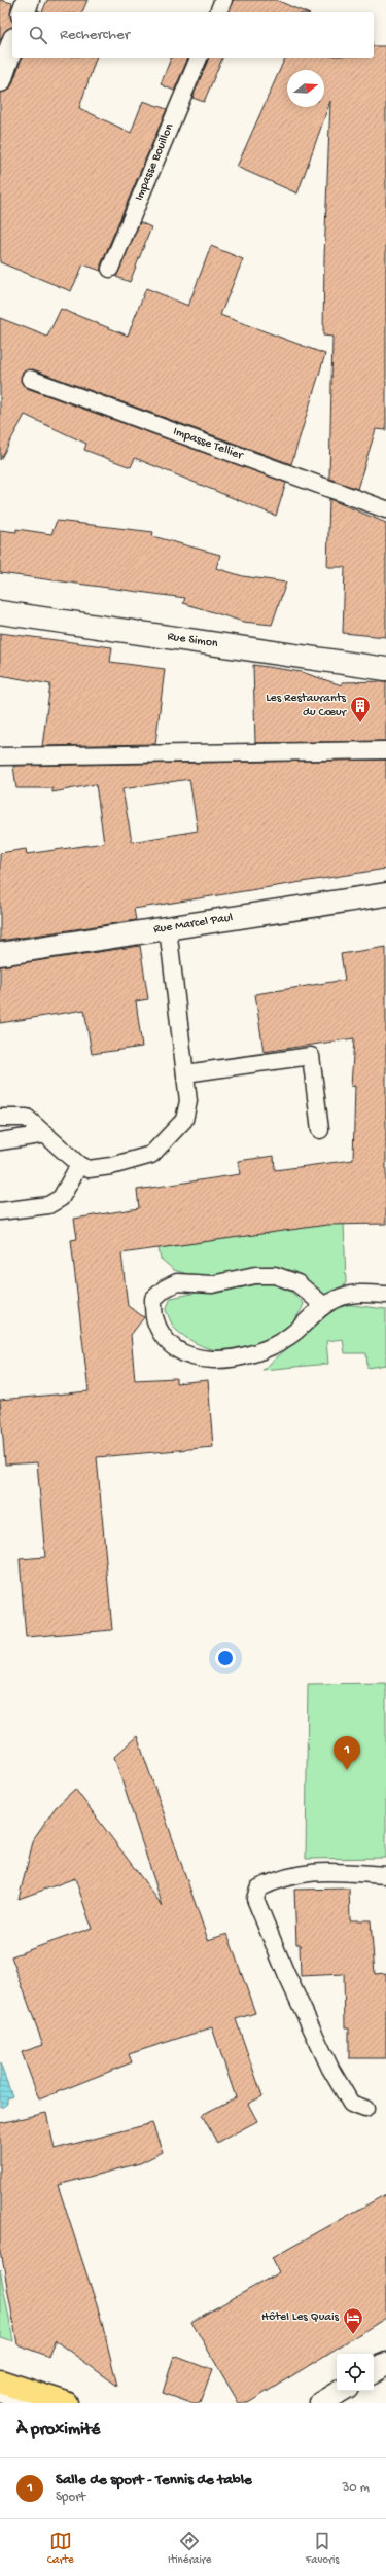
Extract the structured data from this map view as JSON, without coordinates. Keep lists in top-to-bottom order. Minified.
{"streets":{"street":["Rue Simon","Rue Marcel Paul"],"lane":["Impasse Bouillon","Impasse Tellier"]},"places":{"building":["Les Restaurants du Cœur"],"hotel":["Hôtel Les Quais"]},"north":"right","page":{"search":"Rechercher","pins":"1","heading":"À proximité","list":[{"mark":"1","name":"Salle de sport - Tennis de table","note":"Sport","value":"30 m"}],"nav":["Carte","Itinéraire","Favoris"]}}
